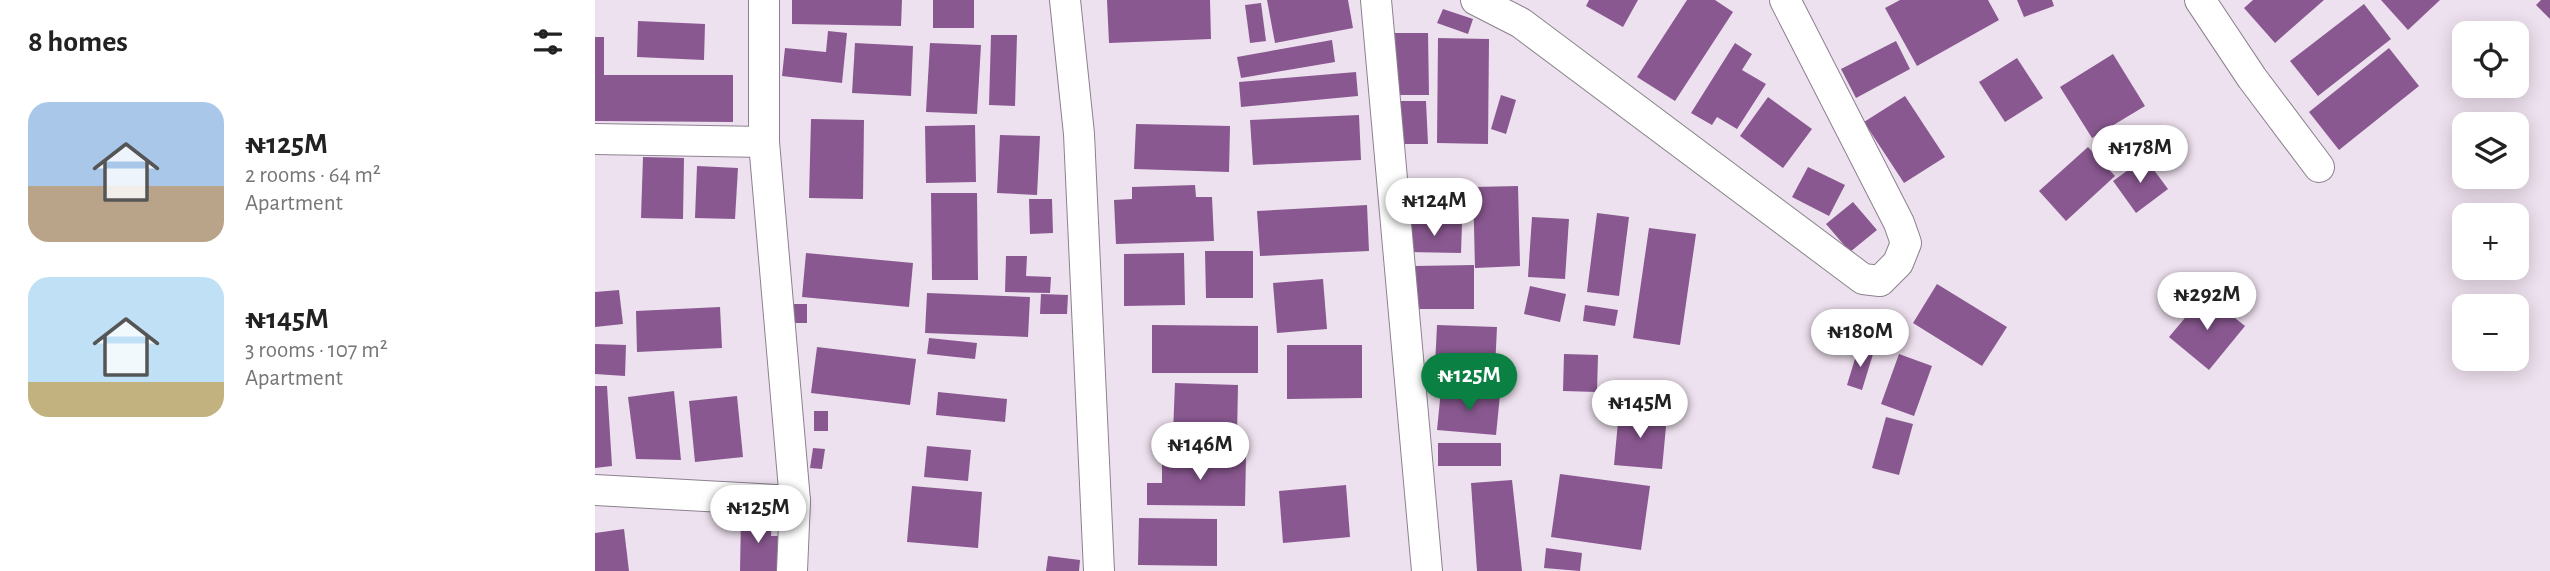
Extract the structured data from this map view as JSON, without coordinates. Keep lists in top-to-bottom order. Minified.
{"page":{"heading":"8 homes","map_buttons":["+","−"],"list":[{"name":"₦125M","note":"2 rooms · 64 m² · Apartment"},{"name":"₦145M","note":"3 rooms · 107 m² · Apartment"}],"price":["₦178M","₦124M","₦292M","₦180M","₦125M","₦145M","₦146M","₦125M"]}}
